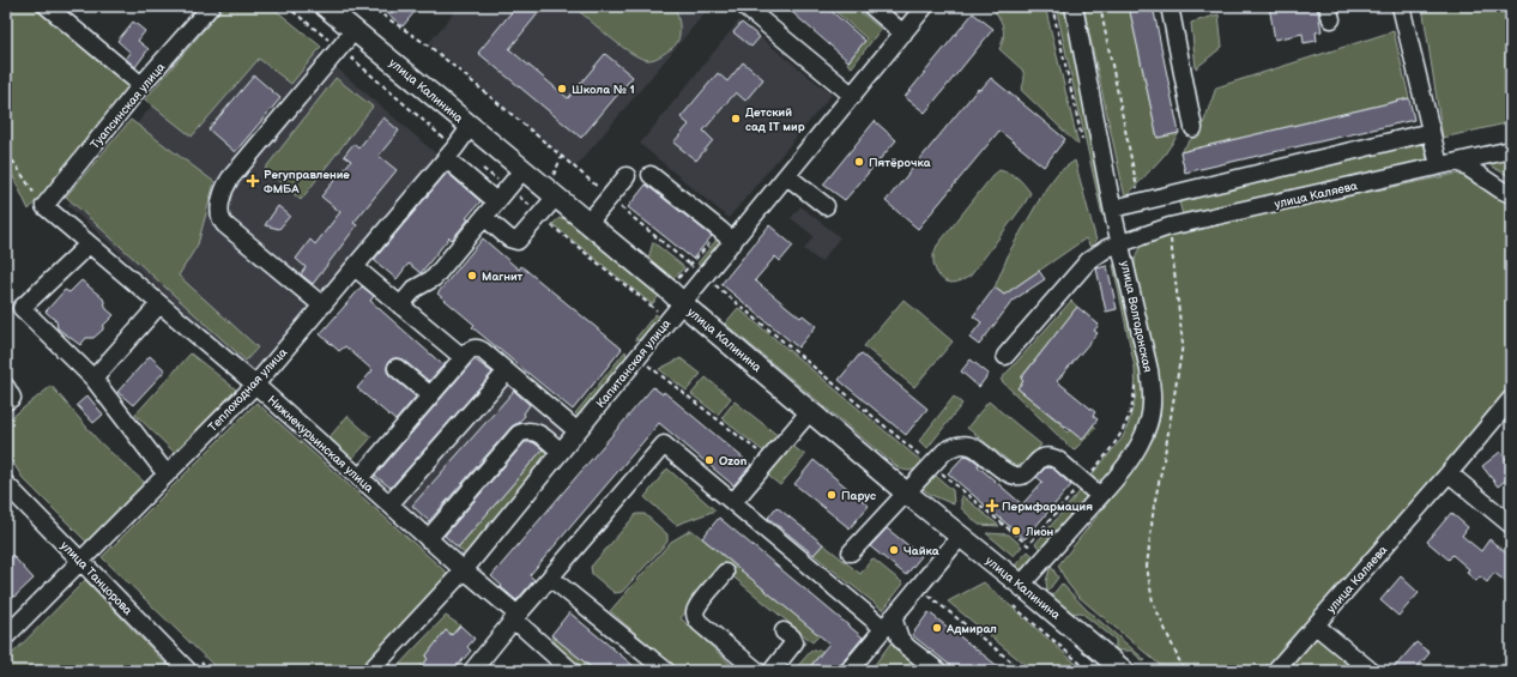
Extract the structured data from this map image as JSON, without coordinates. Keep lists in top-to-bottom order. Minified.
{"streets":{"main road":["улица Калинина"],"street":["Туапсинская улица","улица Каляева","улица Волгодонская","Капитанская улица","Теплоходная улица","Нижнекурьинская улица","улица Танцорова"]},"crossings":[["улица Калинина","улица Волгодонская"],["улица Калинина","Капитанская улица"],["улица Калинина","Теплоходная улица"],["Туапсинская улица","Нижнекурьинская улица"],["улица Каляева","улица Волгодонская"],["Капитанская улица","Нижнекурьинская улица"],["Теплоходная улица","Нижнекурьинская улица"],["Теплоходная улица","улица Танцорова"]],"places":{"other":["Школа № 1","Детский сад IT мир","Пятёрочка","Магнит","Ozon","Парус","Лион","Чайка","Адмирал"],"health":["Регуправление ФМБА","Пермфармация"]}}
